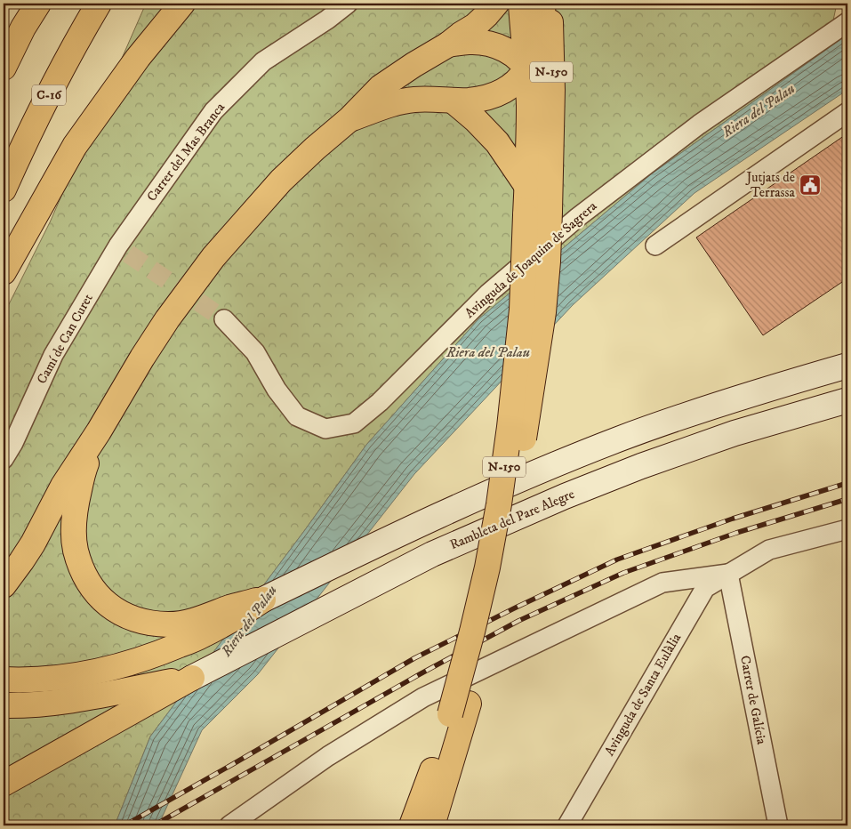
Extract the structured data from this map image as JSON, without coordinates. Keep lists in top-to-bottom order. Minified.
{"streets":{"main road":["N-150","C-16","Rambleta del Pare Alegre"],"street":["Carrer del Mas Branca","Avinguda de Joaquim de Sagrera","Camí de Can Curet","Avinguda de Santa Eulàlia","Carrer de Galícia"]},"crossings":[["Carrer del Mas Branca","Camí de Can Curet"],["Avinguda de Santa Eulàlia","Carrer de Galícia"]],"water":["Riera del Palau"],"places":{"public building":["Jutjats de Terrassa"]}}
